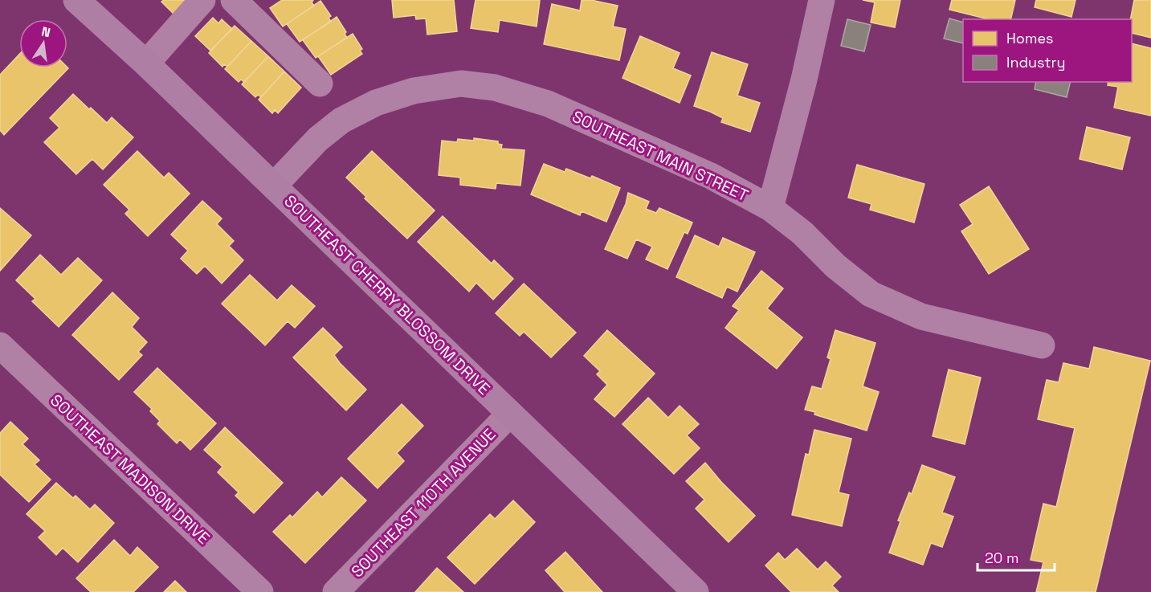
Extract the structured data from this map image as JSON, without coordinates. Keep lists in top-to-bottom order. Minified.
{"streets":{"main road":["SOUTHEAST CHERRY BLOSSOM DRIVE"],"street":["SOUTHEAST MAIN STREET","SOUTHEAST MADISON DRIVE","SOUTHEAST 110TH AVENUE"]},"crossings":[["SOUTHEAST MAIN STREET","SOUTHEAST CHERRY BLOSSOM DRIVE"],["SOUTHEAST CHERRY BLOSSOM DRIVE","SOUTHEAST 110TH AVENUE"]],"legend":["Homes","Industry"],"scale_bar":"20 m","north":"top"}
